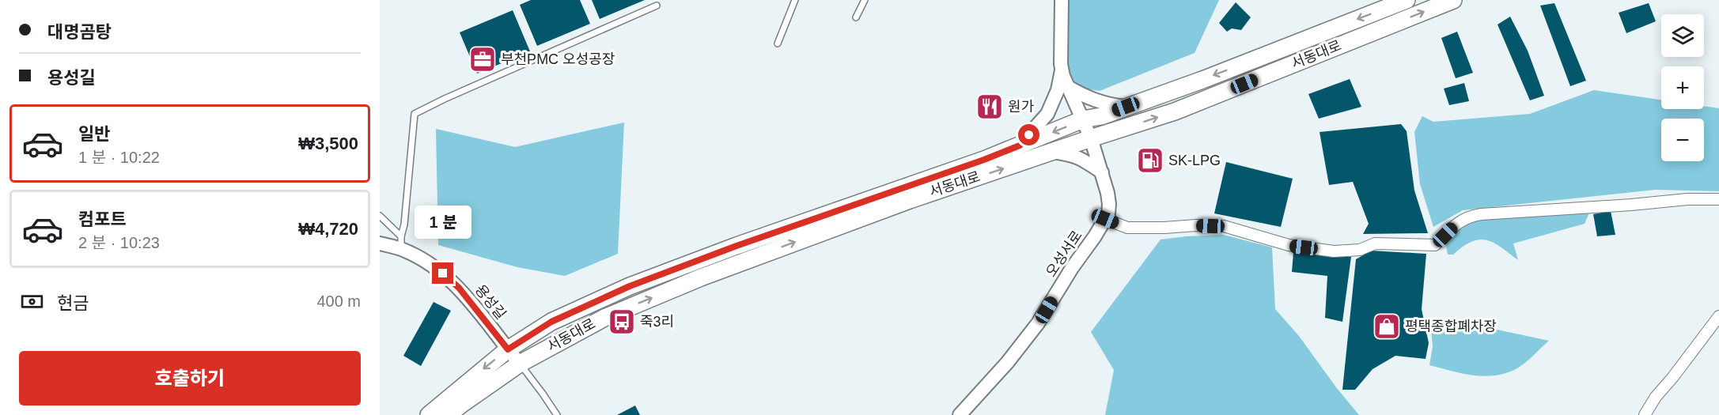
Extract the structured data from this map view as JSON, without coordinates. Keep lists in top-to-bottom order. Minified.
{"streets":{"main road":["서동대로"],"street":["오성서로","용성길"]},"crossings":[["서동대로","오성서로"],["서동대로","용성길"]],"places":{"office":["부천PMC 오성공장"],"restaurant":["원가"],"fuel station":["SK-LPG"],"bus stop":["죽3리"],"shop":["평택종합폐차장"]},"page":{"banner":["대명곰탕","용성길"],"map_buttons":["+","−"],"list":[{"name":"일반","note":"1 분 · 10:22","value":"₩3,500"},{"name":"컴포트","note":"2 분 · 10:23","value":"₩4,720"}],"bubble":"1 분","pay":["현금","400 m"],"buttons":"호출하기"}}
